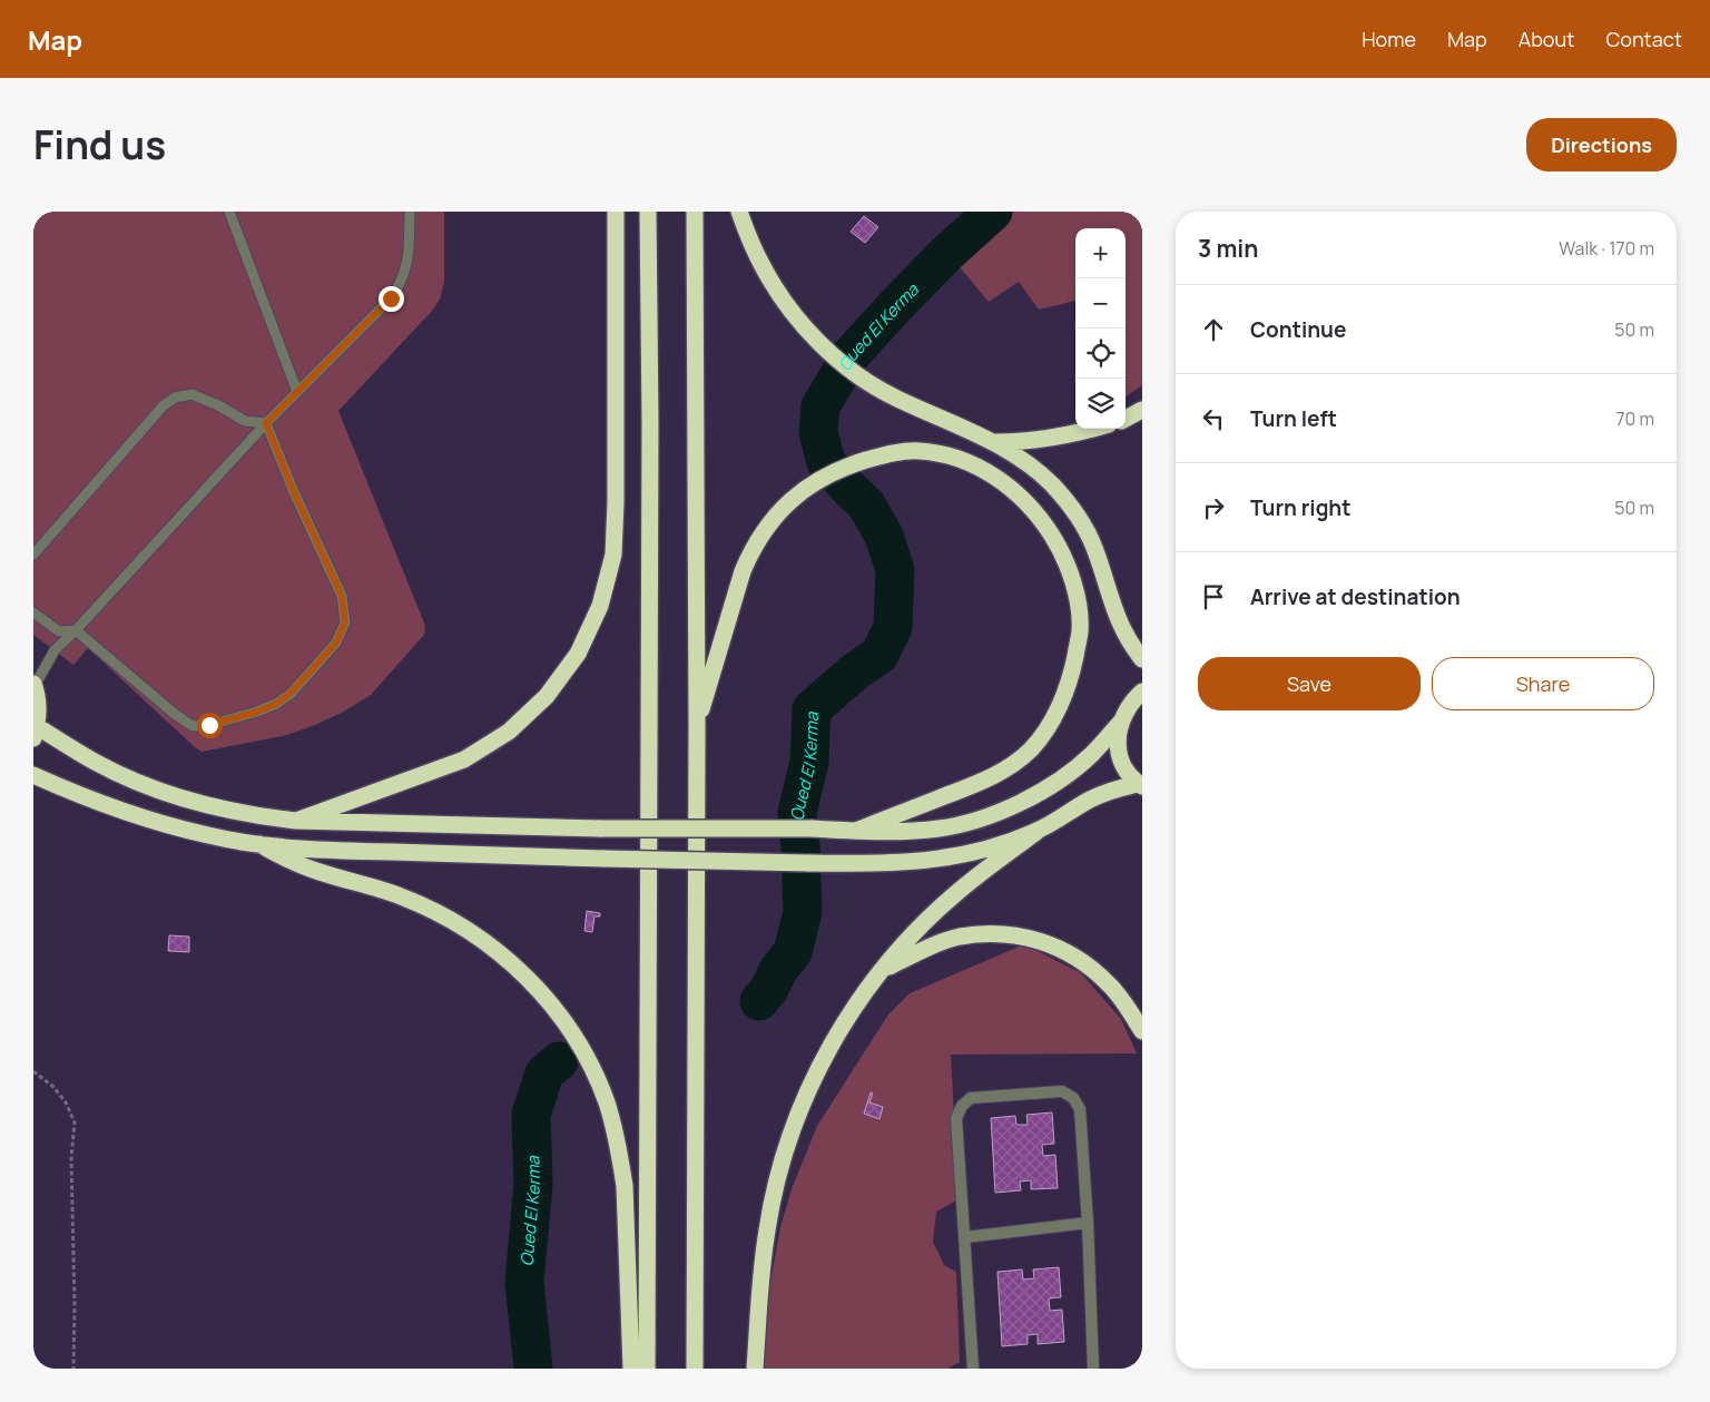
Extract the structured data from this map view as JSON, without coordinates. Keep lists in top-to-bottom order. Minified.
{"water":["Oued El Kerma"],"page":{"header":"Map","nav":["Home","Map","About","Contact"],"title":"Find us","buttons":["Directions",["Save","Share"]],"heading":["3 min","Walk · 170 m"],"map_buttons":["+","−"],"list":[["Continue","50 m"],["Turn left","70 m"],["Turn right","50 m"],"Arrive at destination"]}}
